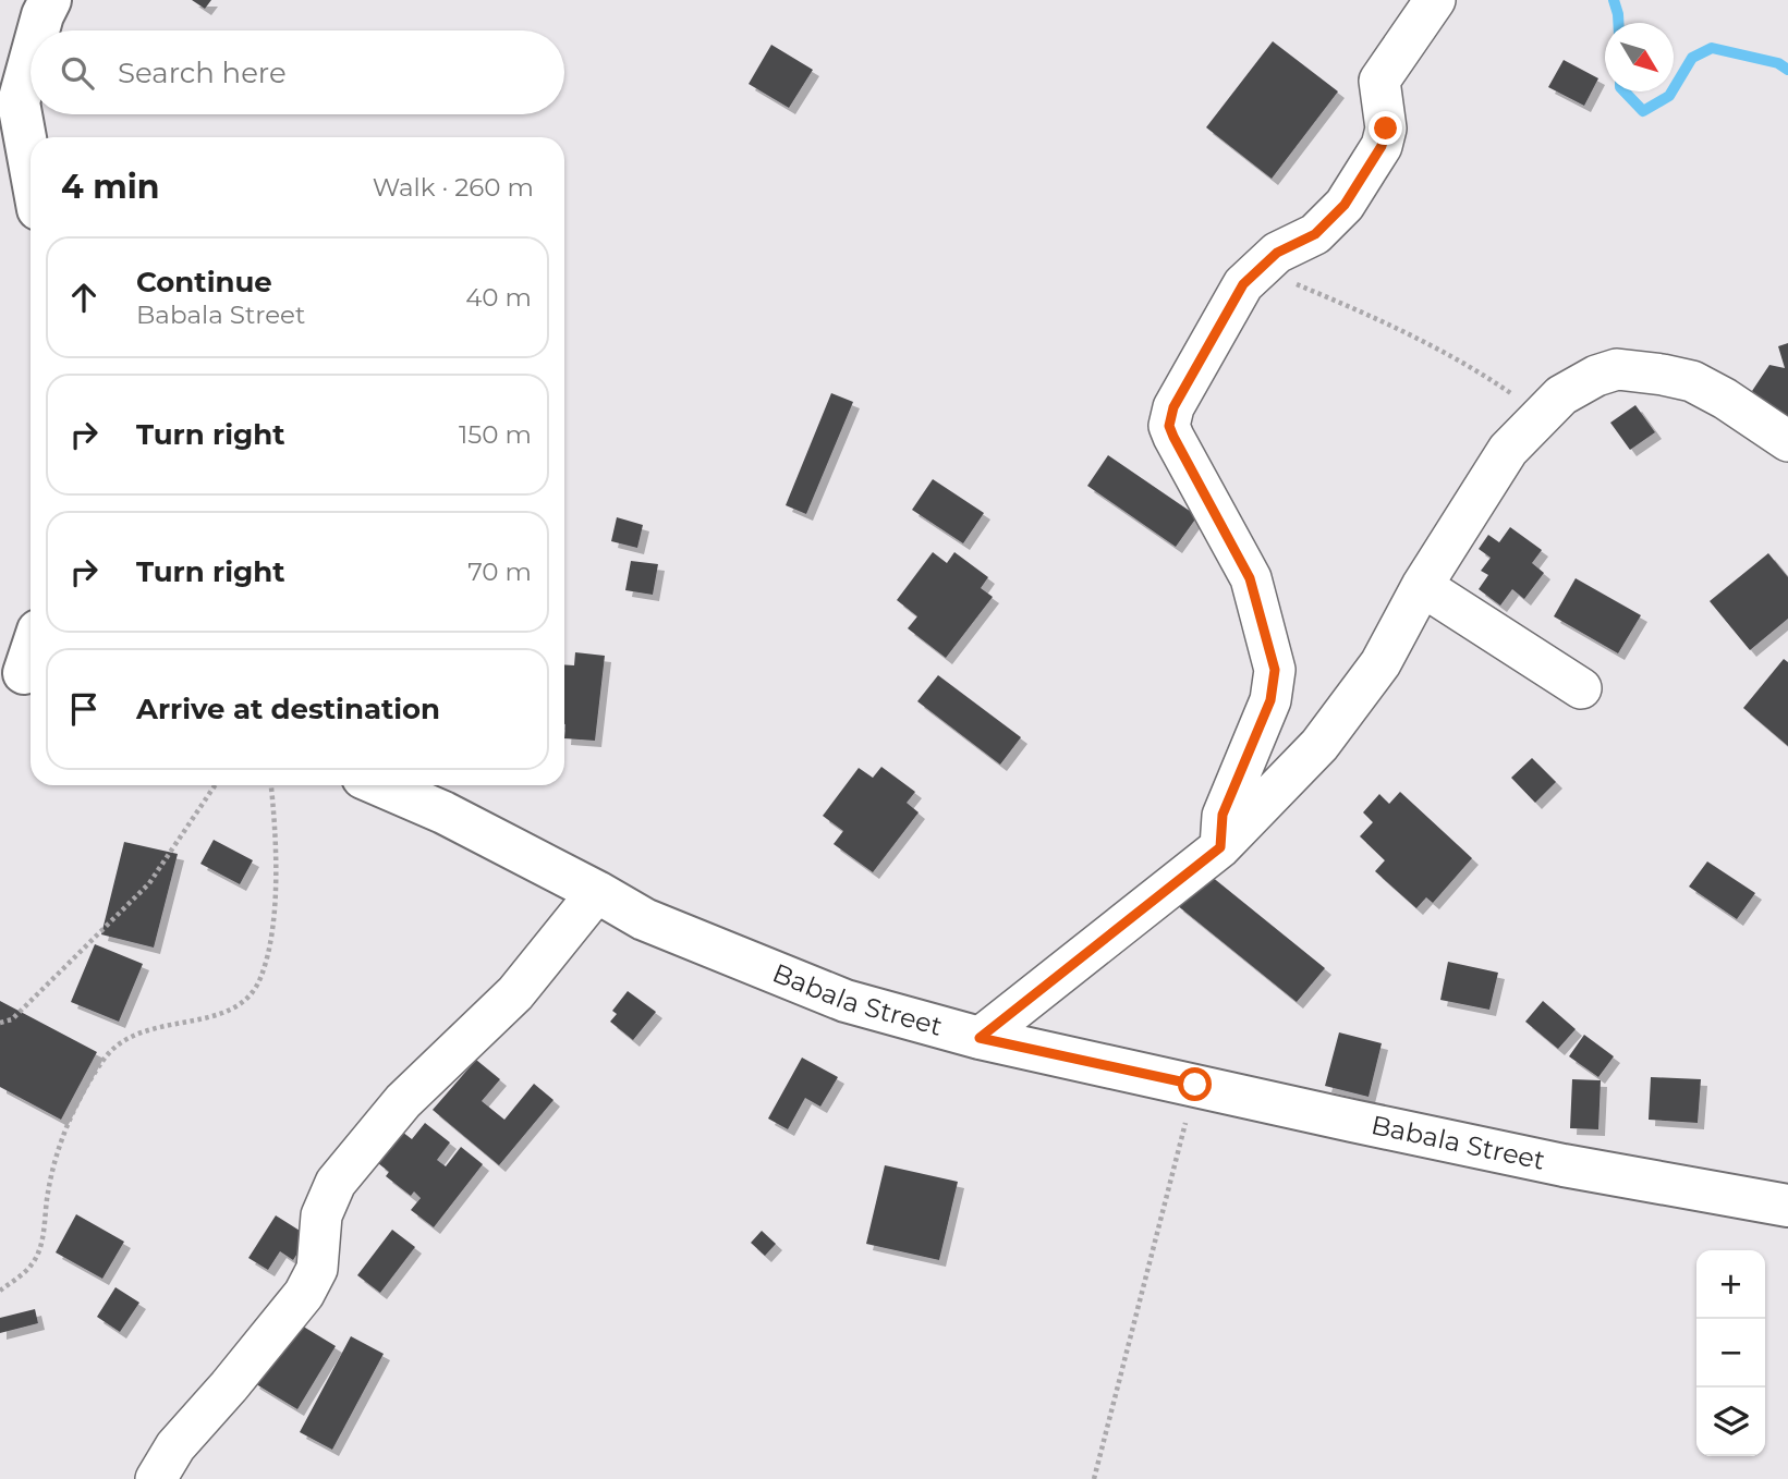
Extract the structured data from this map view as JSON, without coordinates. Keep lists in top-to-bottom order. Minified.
{"streets":{"street":["Babala Street"]},"north":"bottom right","page":{"search":"Search here","heading":["4 min","Walk · 260 m"],"list":[["Continue","Babala Street","40 m"],["Turn right","150 m"],["Turn right","70 m"],"Arrive at destination"],"map_buttons":["+","−"]}}
